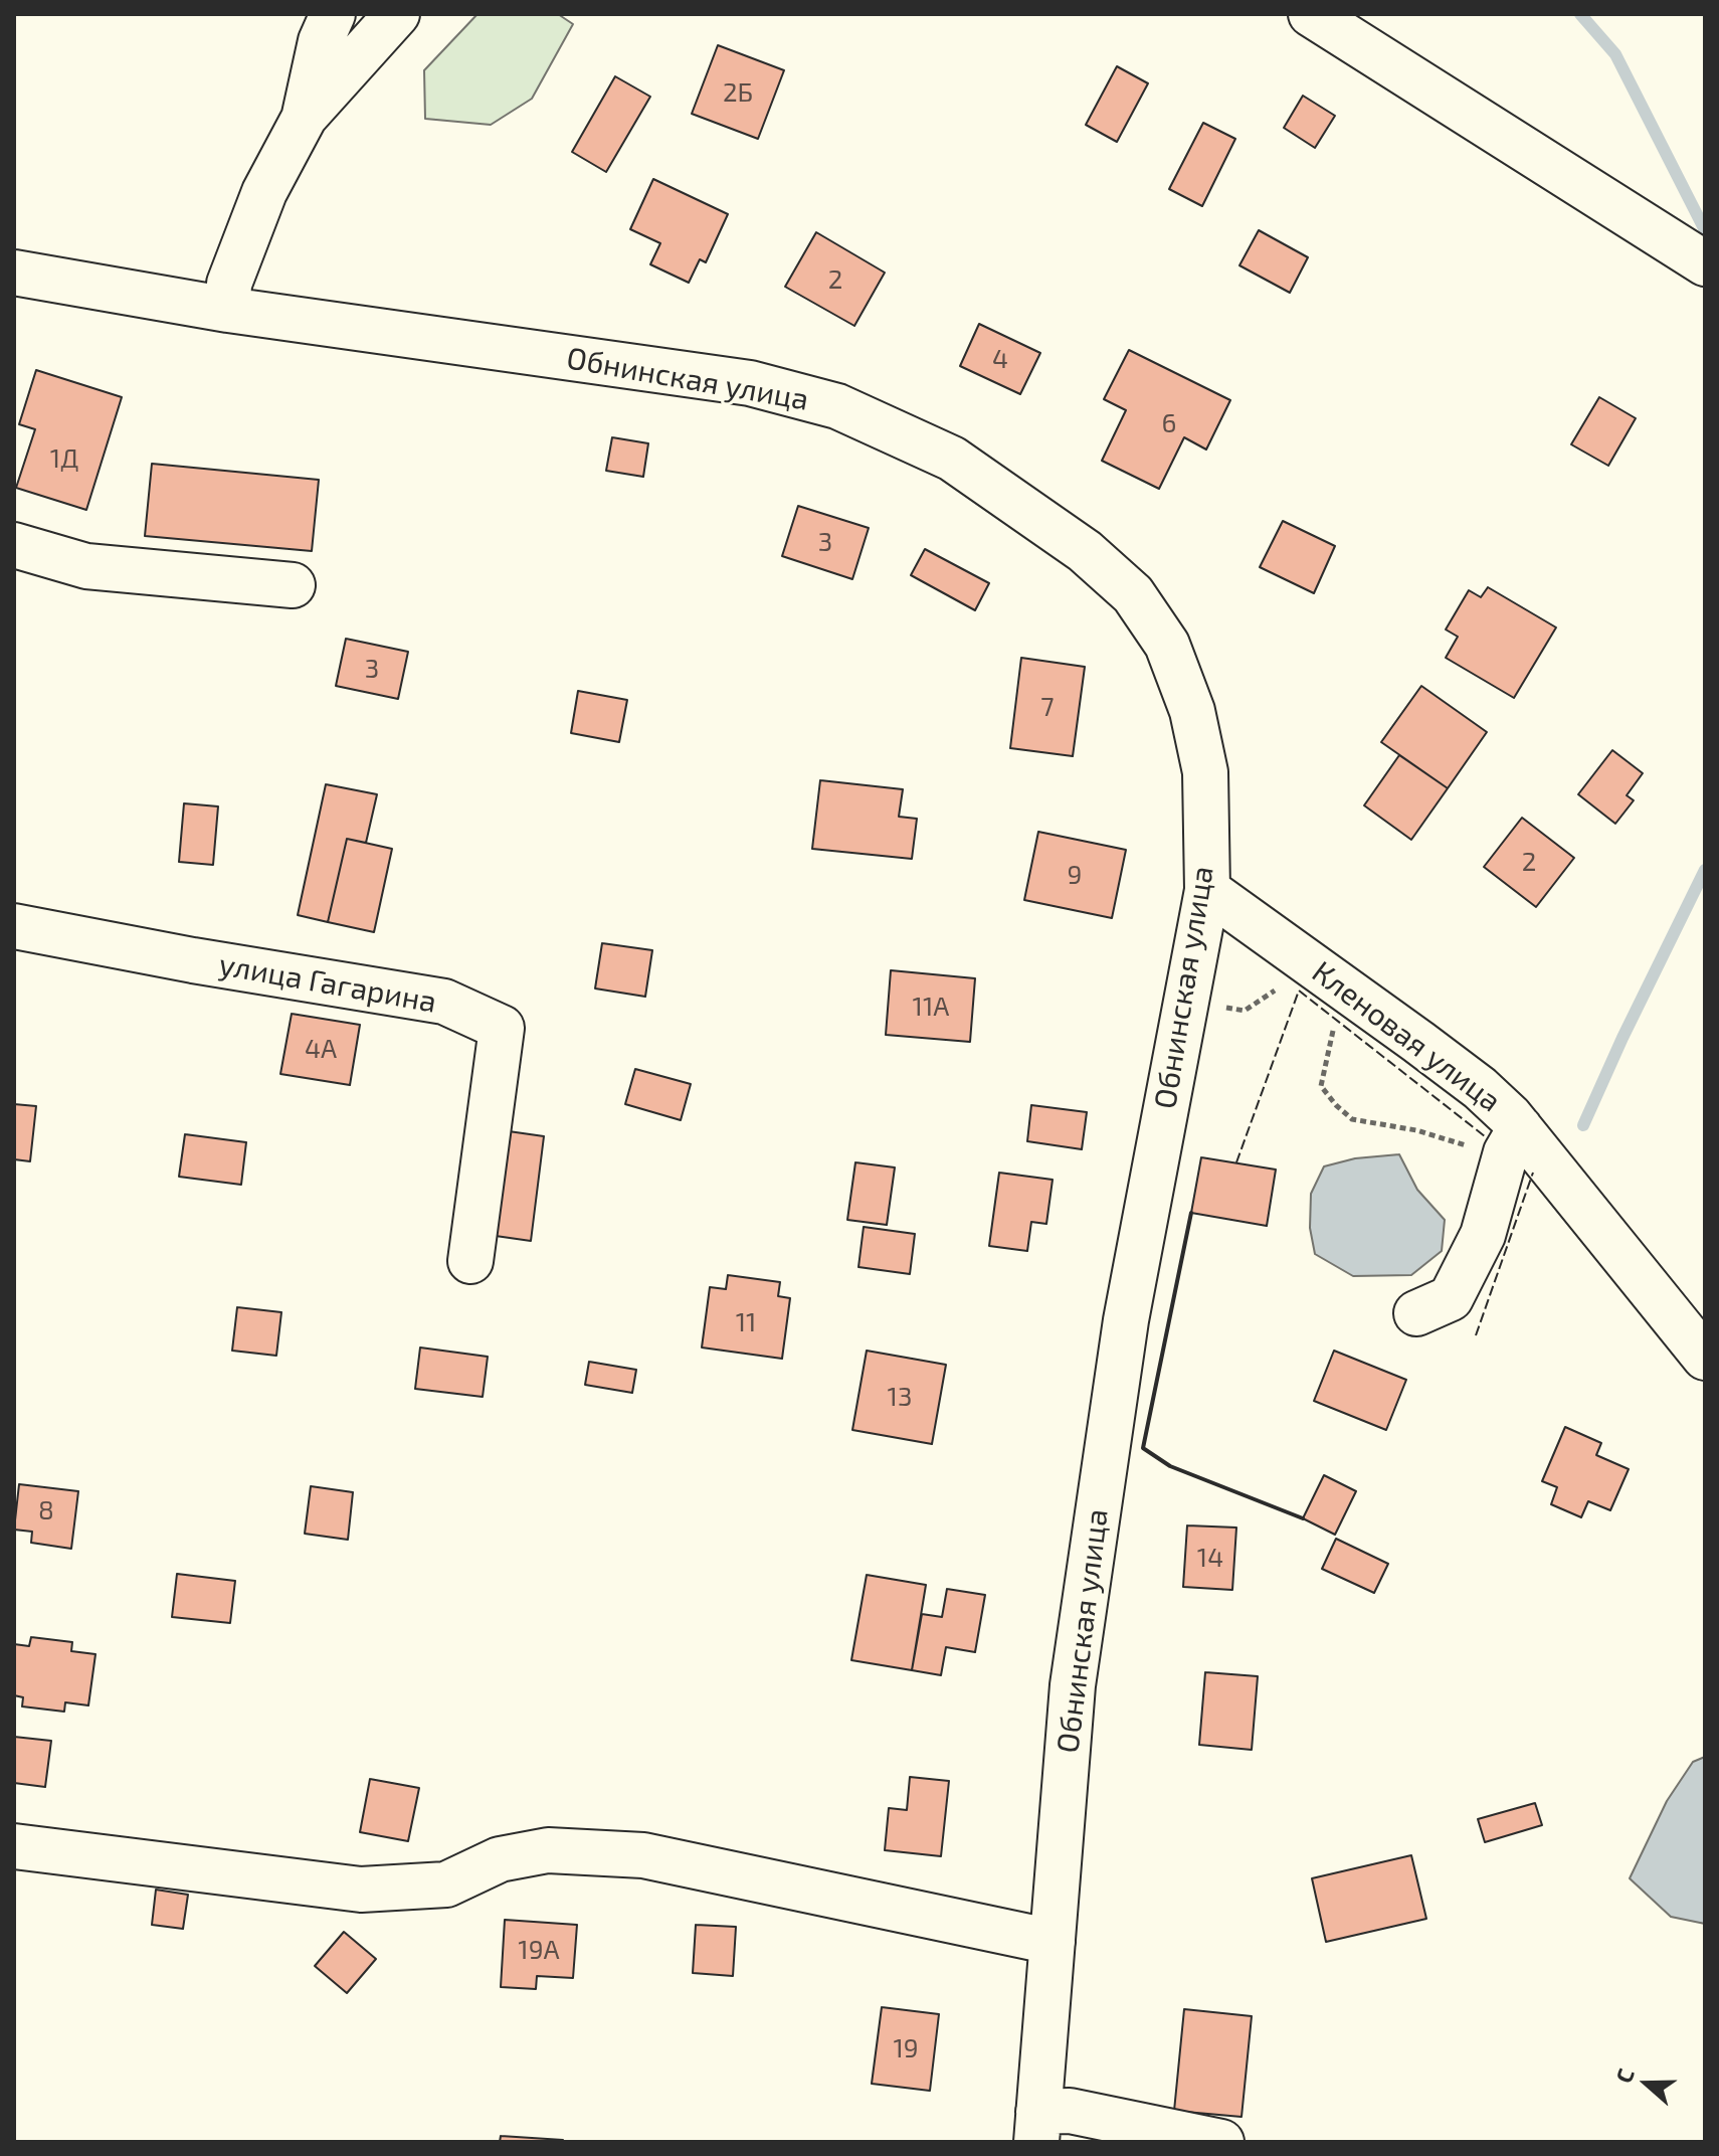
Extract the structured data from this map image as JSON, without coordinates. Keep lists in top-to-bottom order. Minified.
{"streets":{"street":["Обнинская улица","улица Гагарина","Кленовая улица"]},"crossings":[["Обнинская улица","Кленовая улица"]],"house_numbers":["2Б","2","4","6","1Д","3","3","7","2","9","11А","4А","11","13","8","14","19А","19"],"north":"left"}
